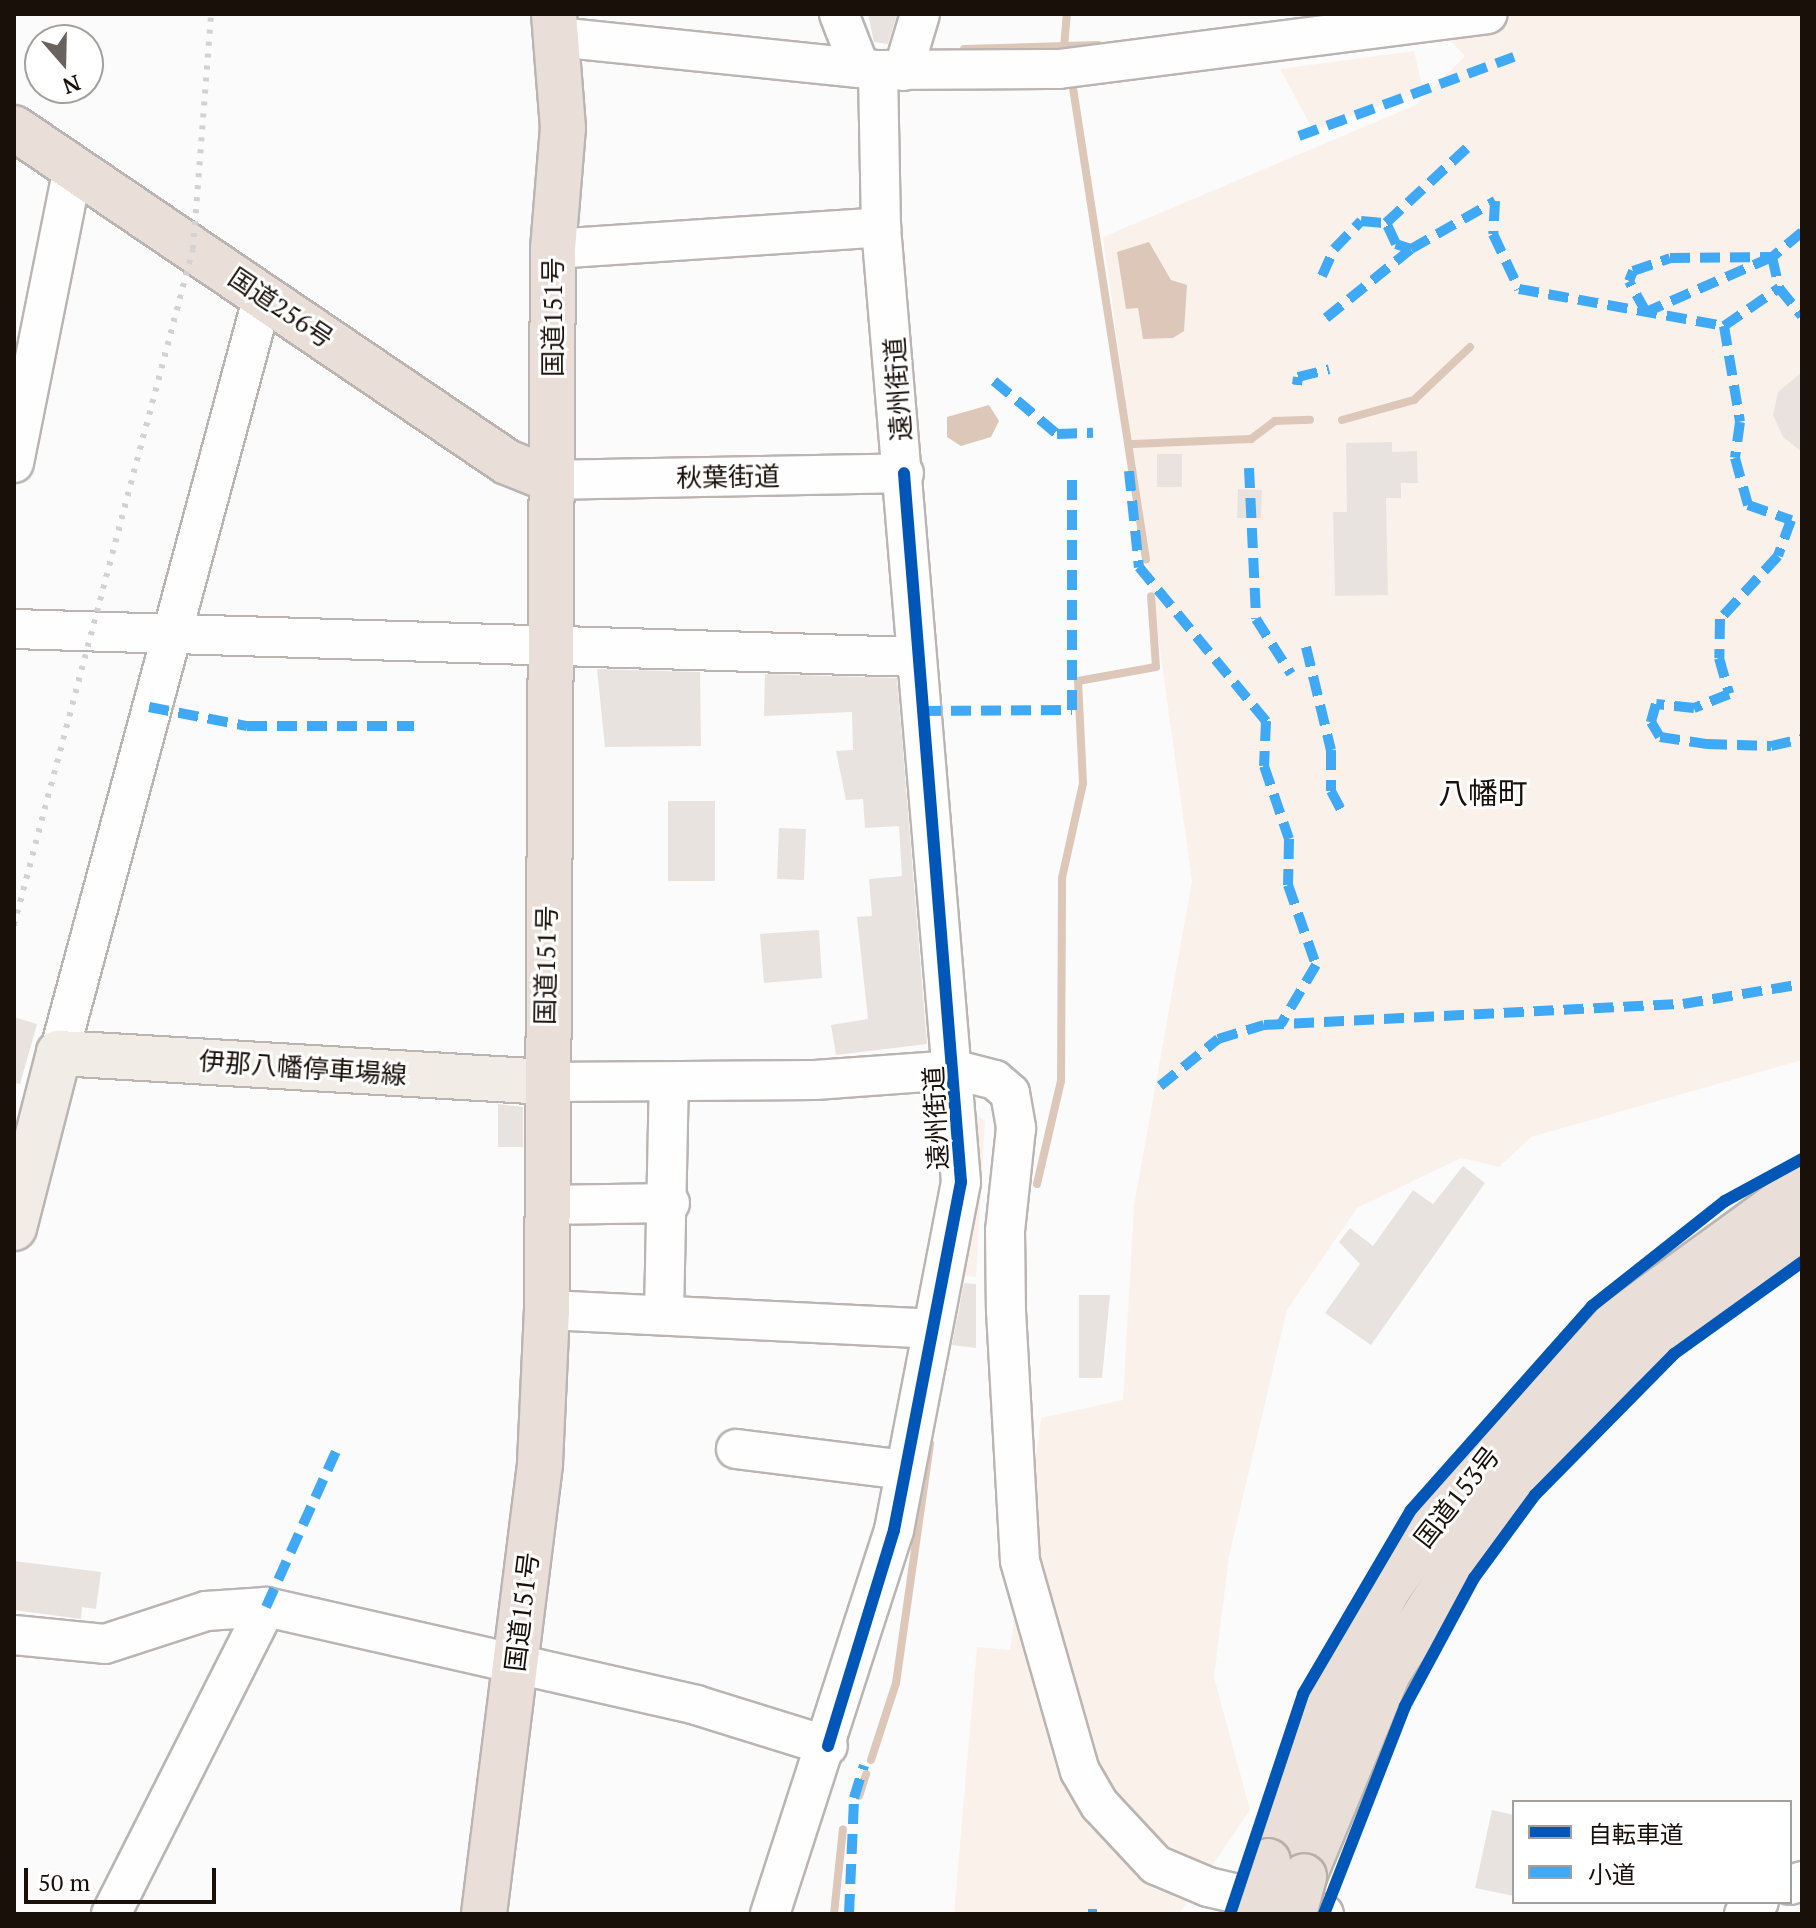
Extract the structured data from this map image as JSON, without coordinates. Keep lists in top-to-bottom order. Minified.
{"streets":{"highway":["国道256号","国道151号","国道153号"],"main road":["伊那八幡停車場線"],"street":["遠州街道","秋葉街道"]},"crossings":[["国道256号","国道151号"],["国道256号","秋葉街道"],["国道151号","秋葉街道"],["国道151号","伊那八幡停車場線"],["遠州街道","秋葉街道"]],"districts":["八幡町"],"legend":["自転車道","小道"],"scale_bar":"50 m","north":"bottom"}
